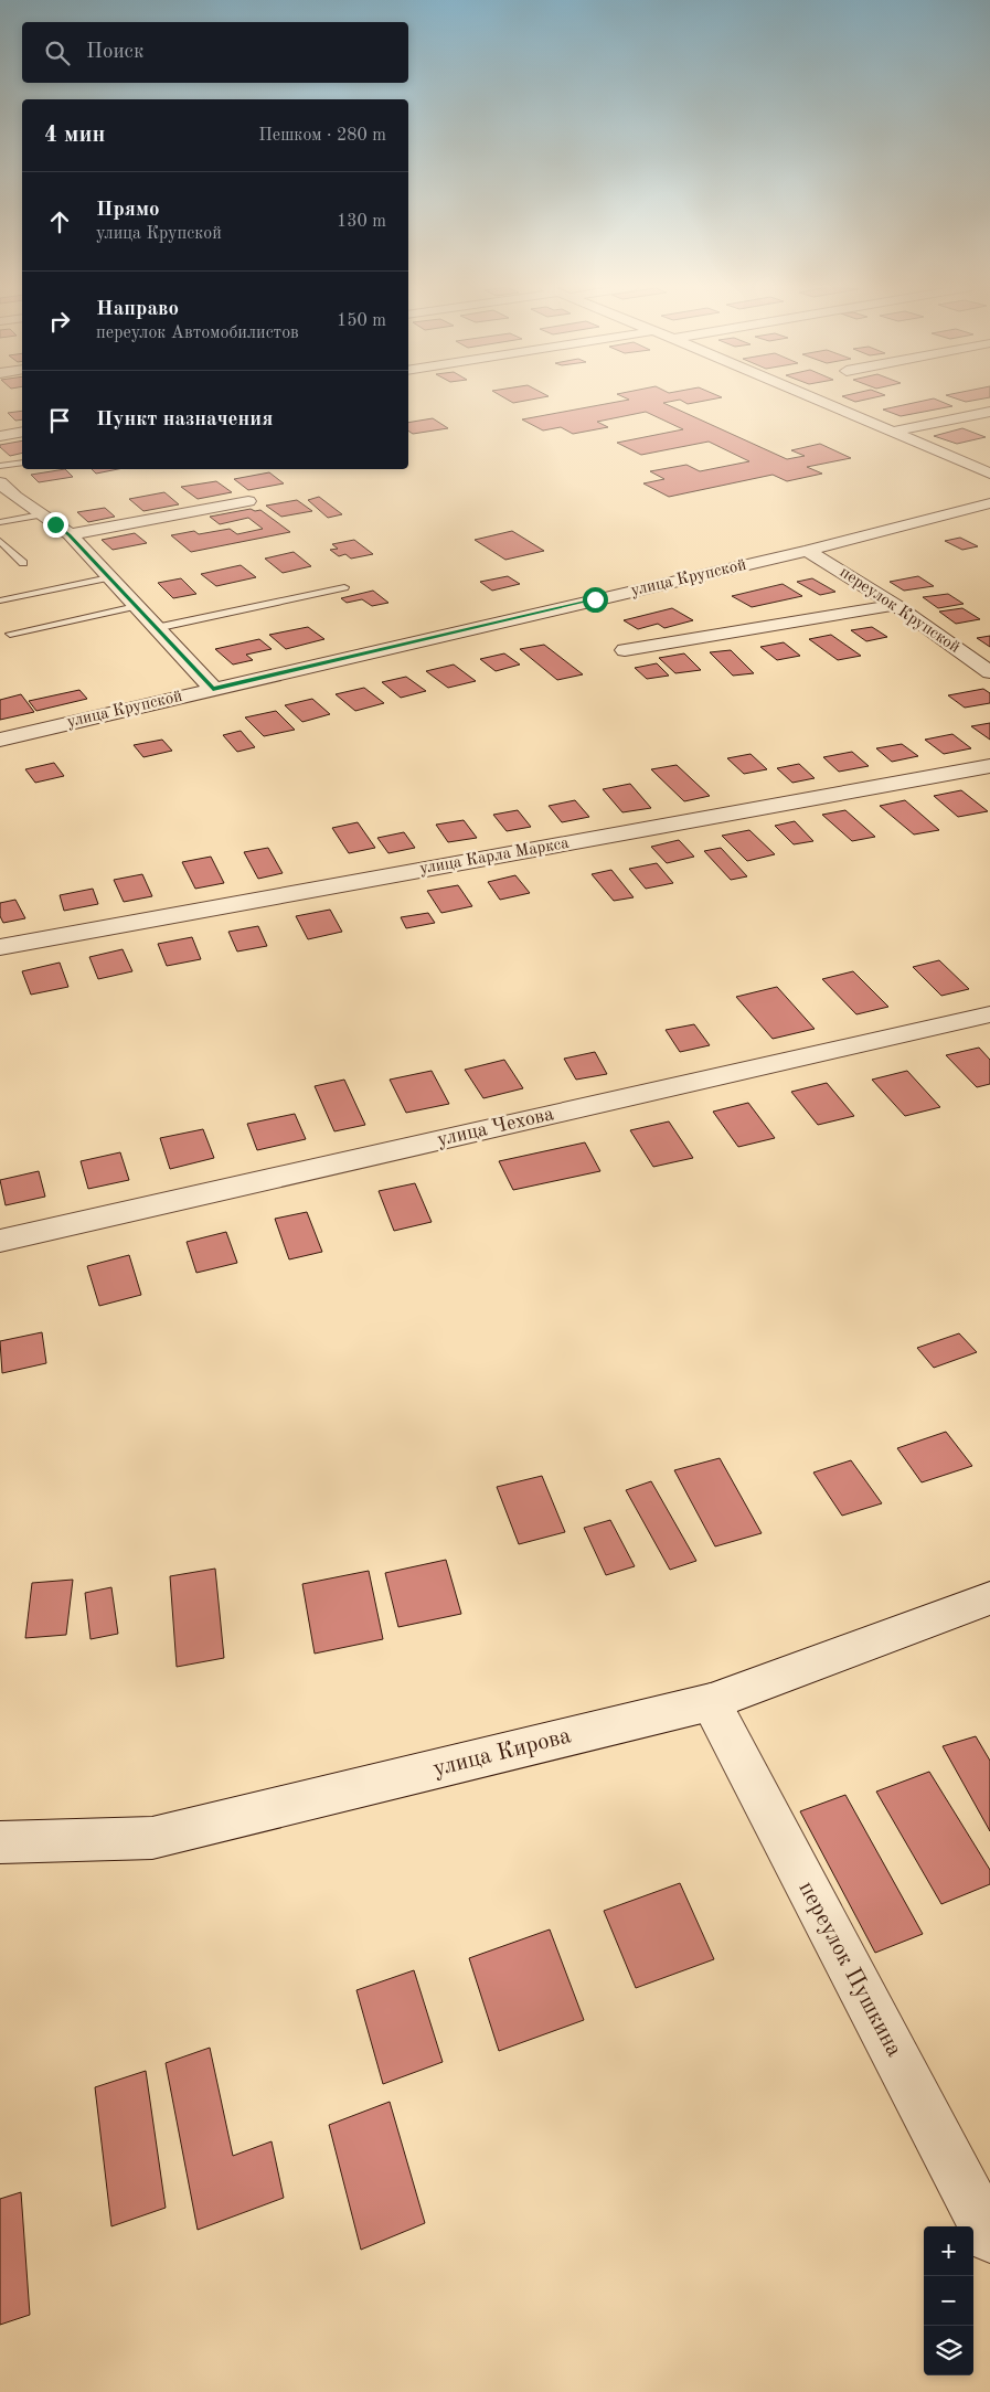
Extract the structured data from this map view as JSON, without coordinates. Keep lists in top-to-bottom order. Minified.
{"streets":{"street":["улица Крупской","переулок Крупской","улица Карла Маркса","улица Чехова","улица Кирова","переулок Пушкина"]},"crossings":[["улица Крупской","переулок Крупской"],["улица Кирова","переулок Пушкина"]],"page":{"search":"Поиск","heading":["4 мин","Пешком · 280 m"],"list":[["Прямо","улица Крупской","130 m"],["Направо","переулок Автомобилистов","150 m"],"Пункт назначения"],"map_buttons":["+","−"]}}
